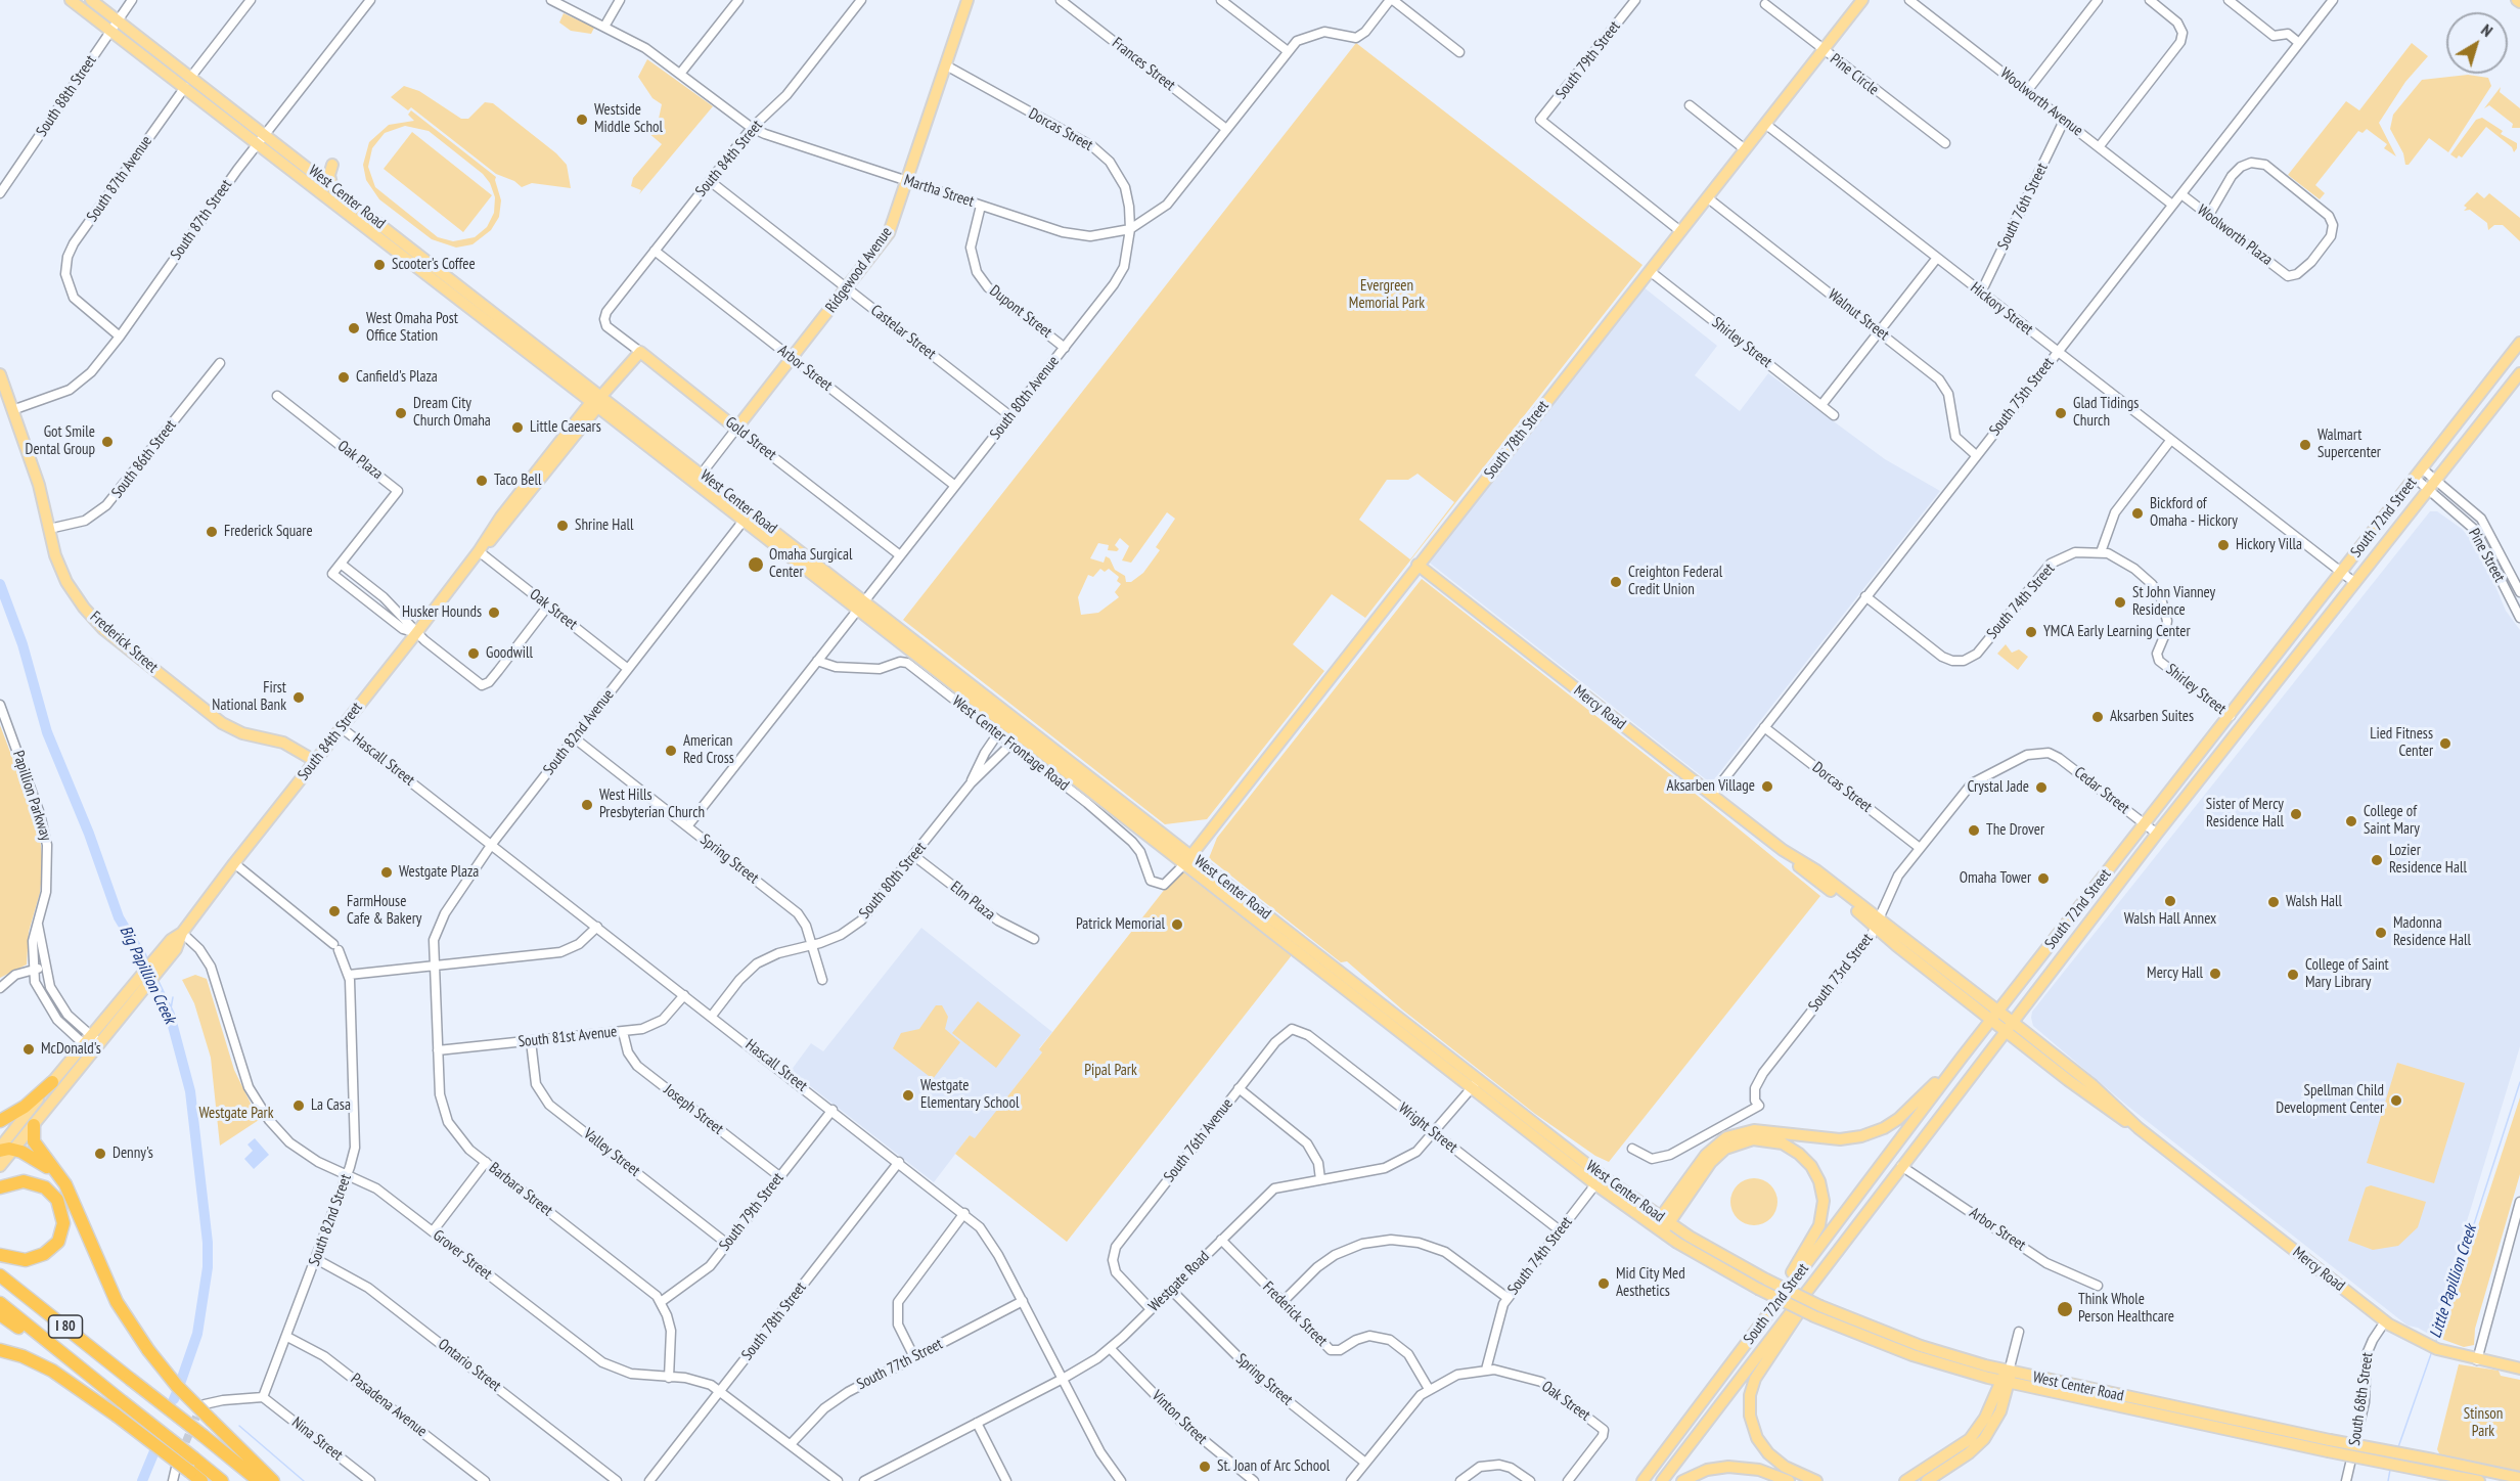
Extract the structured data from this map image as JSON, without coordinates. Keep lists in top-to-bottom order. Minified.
{"streets":{"highway":["I 80"],"main road":["South 84th Street","West Center Road","Ridgewood Avenue","Gold Street","South 78th Street","South 72nd Street","Frederick Street","Mercy Road"],"street":["South 79th Street","Frances Street","Pine Circle","South 88th Street","Woolworth Avenue","Dorcas Street","South 87th Avenue","Martha Street","South 76th Street","South 87th Street","Woolworth Plaza","Hickory Street","Dupont Street","Walnut Street","Castelar Street","Shirley Street","Arbor Street","South 75th Street","South 80th Avenue","South 86th Street","Oak Plaza","Pine Street","South 74th Street","Oak Street","South 82nd Avenue","West Center Frontage Road","Hascall Street","Cedar Street","Papillion Parkway","Spring Street","South 80th Street","Elm Plaza","South 73rd Street","South 81st Avenue","Joseph Street","Wright Street","South 76th Avenue","Valley Street","Barbara Street","South 82nd Street","Grover Street","Westgate Road","South 77th Street","Ontario Street","South 68th Street","Pasadena Avenue","Vinton Street","Nina Street"]},"crossings":[["South 79th Street","South 78th Street"],["South 79th Street","Hascall Street"],["South 79th Street","Joseph Street"],["South 79th Street","Valley Street"],["South 79th Street","Barbara Street"],["Pine Circle","South 78th Street"],["South 88th Street","West Center Road"],["Woolworth Avenue","South 76th Street"],["Woolworth Avenue","South 75th Street"],["Dorcas Street","Martha Street"],["Dorcas Street","Ridgewood Avenue"],["Dorcas Street","South 75th Street"],["Dorcas Street","South 80th Avenue"],["Dorcas Street","South 73rd Street"],["South 84th Street","Martha Street"],["South 84th Street","West Center Road"],["South 84th Street","Castelar Street"],["South 84th Street","Arbor Street"],["South 84th Street","Gold Street"],["South 84th Street","Oak Plaza"],["South 84th Street","Oak Street"],["South 84th Street","Frederick Street"],["South 84th Street","Hascall Street"],["South 84th Street","Papillion Parkway"],["South 84th Street","South 82nd Street"],["South 84th Street","Grover Street"],["South 87th Avenue","West Center Road"],["South 87th Avenue","South 87th Street"],["Martha Street","Ridgewood Avenue"],["Martha Street","Dupont Street"],["Martha Street","South 80th Avenue"],["West Center Road","South 87th Street"],["West Center Road","Ridgewood Avenue"],["West Center Road","South 80th Avenue"],["West Center Road","South 78th Street"],["West Center Road","South 74th Street"],["West Center Road","South 82nd Avenue"],["West Center Road","Westgate Road"],["South 76th Street","Hickory Street"],["South 87th Street","Frederick Street"],["Woolworth Plaza","South 75th Street"],["Ridgewood Avenue","Castelar Street"],["Ridgewood Avenue","Arbor Street"],["Ridgewood Avenue","Gold Street"],["Hickory Street","South 75th Street"],["Hickory Street","South 78th Street"],["Hickory Street","South 72nd Street"],["Dupont Street","South 80th Avenue"],["Walnut Street","South 75th Street"],["Walnut Street","South 78th Street"],["Castelar Street","South 80th Avenue"],["Shirley Street","South 78th Street"],["Shirley Street","South 72nd Street"],["Shirley Street","South 74th Street"],["Arbor Street","South 80th Avenue"],["Arbor Street","South 72nd Street"],["South 75th Street","South 74th Street"],["South 75th Street","Mercy Road"],["South 80th Avenue","Gold Street"],["South 80th Avenue","West Center Frontage Road"],["South 80th Avenue","Spring Street"],["South 78th Street","Mercy Road"],["South 78th Street","West Center Frontage Road"],["South 78th Street","Hascall Street"],["South 78th Street","Grover Street"],["South 86th Street","Frederick Street"],["South 72nd Street","Pine Street"],["South 72nd Street","Mercy Road"],["South 72nd Street","Cedar Street"],["South 74th Street","Oak Street"],["South 74th Street","Wright Street"],["Oak Street","South 82nd Avenue"],["Frederick Street","Westgate Road"],["Mercy Road","South 73rd Street"],["Mercy Road","South 68th Street"],["South 82nd Avenue","Hascall Street"],["South 82nd Avenue","Spring Street"],["South 82nd Avenue","Barbara Street"],["West Center Frontage Road","South 80th Street"],["Hascall Street","South 80th Street"],["Hascall Street","South 81st Avenue"],["Hascall Street","Westgate Road"],["Hascall Street","South 77th Street"],["Cedar Street","South 73rd Street"],["Spring Street","South 80th Street"],["Spring Street","Westgate Road"],["South 80th Street","Elm Plaza"],["South 81st Avenue","Joseph Street"],["South 81st Avenue","Valley Street"],["South 81st Avenue","Barbara Street"],["Wright Street","South 76th Avenue"],["Wright Street","Westgate Road"],["South 76th Avenue","Westgate Road"],["Barbara Street","Grover Street"],["South 82nd Street","Grover Street"],["South 82nd Street","Ontario Street"],["South 82nd Street","Pasadena Avenue"],["South 82nd Street","Nina Street"],["Grover Street","South 77th Street"],["Westgate Road","Vinton Street"]],"water":["Big Papillion Creek","Little Papillion Creek"],"parks":["Evergreen Memorial Park","Pipal Park","Westgate Park","Stinson Park"],"places":["Westside Middle Schol","Scooter's Coffee","West Omaha Post Office Station","Canfield's Plaza","Dream City Church Omaha","Glad Tidings Church","Little Caesars","Got Smile Dental Group","Walmart Supercenter","Taco Bell","Bickford of Omaha - Hickory","Shrine Hall","Frederick Square","Hickory Villa","Omaha Surgical Center","Creighton Federal Credit Union","St John Vianney Residence","Husker Hounds","YMCA Early Learning Center","Goodwill","First National Bank","Aksarben Suites","Lied Fitness Center","American Red Cross","Aksarben Village","Crystal Jade","West Hills Presbyterian Church","Sister of Mercy Residence Hall","College of Saint Mary","The Drover","Lozier Residence Hall","Westgate Plaza","Omaha Tower","Walsh Hall Annex","Walsh Hall","FarmHouse Cafe & Bakery","Patrick Memorial","Madonna Residence Hall","Mercy Hall","College of Saint Mary Library","McDonald's","Westgate Elementary School","Spellman Child Development Center","La Casa","Denny's","Mid City Med Aesthetics","Think Whole Person Healthcare","St. Joan of Arc School"],"north":"top right"}
